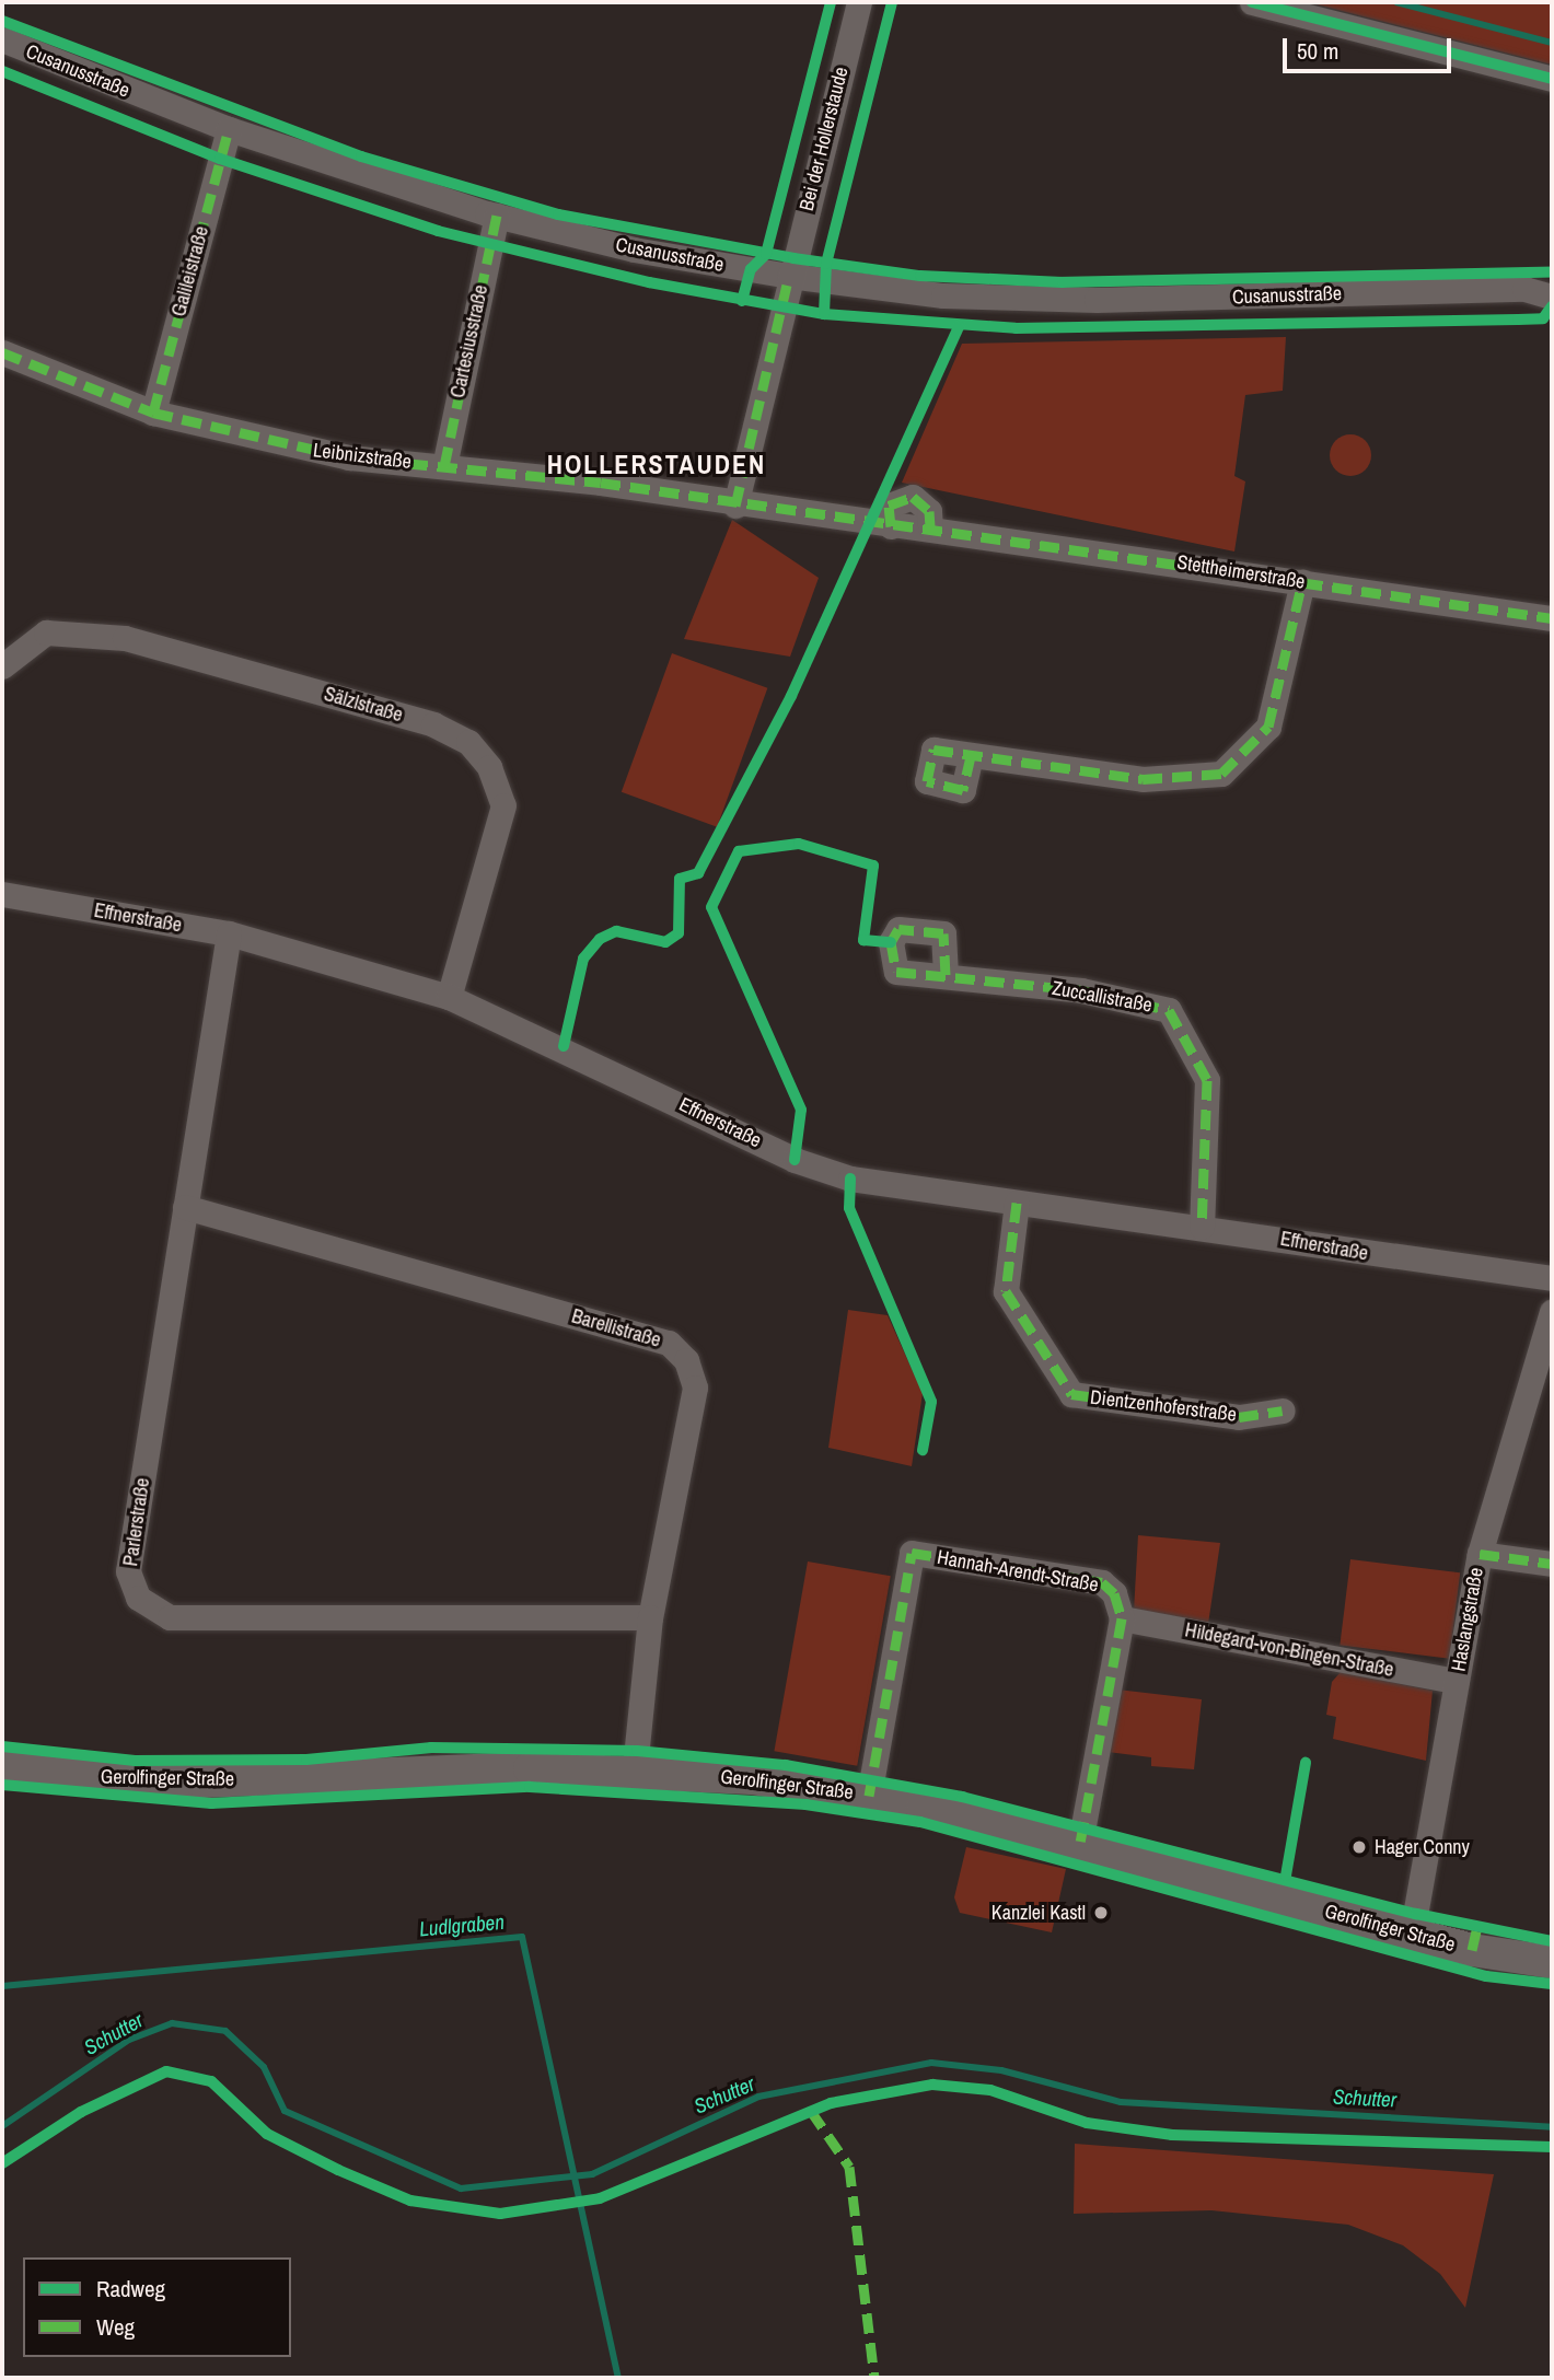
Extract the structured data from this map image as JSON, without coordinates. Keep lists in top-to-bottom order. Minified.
{"streets":{"street":["Cusanusstraße","Bei der Hollerstaude","Galileistraße","Cartesiusstraße","Leibnizstraße","Stettheimerstraße","Sälzlstraße","Effnerstraße","Zuccallistraße","Barellistraße","Dientzenhoferstraße","Parlerstraße","Hannah-Arendt-Straße","Haslangstraße","Hildegard-von-Bingen-Straße","Gerolfinger Straße"]},"crossings":[["Cusanusstraße","Bei der Hollerstaude"],["Cusanusstraße","Galileistraße"],["Cusanusstraße","Cartesiusstraße"],["Bei der Hollerstaude","Leibnizstraße"],["Bei der Hollerstaude","Stettheimerstraße"],["Galileistraße","Leibnizstraße"],["Cartesiusstraße","Leibnizstraße"],["Leibnizstraße","Stettheimerstraße"],["Sälzlstraße","Effnerstraße"],["Effnerstraße","Zuccallistraße"],["Effnerstraße","Dientzenhoferstraße"],["Effnerstraße","Parlerstraße"],["Barellistraße","Parlerstraße"],["Barellistraße","Gerolfinger Straße"],["Hannah-Arendt-Straße","Hildegard-von-Bingen-Straße"],["Hannah-Arendt-Straße","Gerolfinger Straße"],["Haslangstraße","Hildegard-von-Bingen-Straße"],["Haslangstraße","Gerolfinger Straße"]],"districts":["HOLLERSTAUDEN"],"water":["Ludlgraben","Schutter"],"places":["Hager Conny","Kanzlei Kastl"],"legend":["Radweg","Weg"],"scale_bar":"50 m"}
